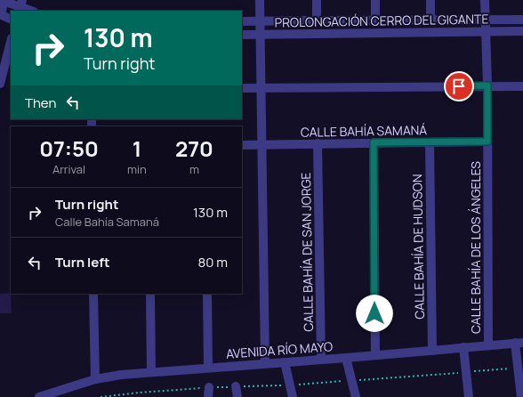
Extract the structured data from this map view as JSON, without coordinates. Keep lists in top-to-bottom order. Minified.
{"streets":{"street":["PROLONGACIÓN CERRO DEL GIGANTE","CALLE BAHÍA SAMANÁ","CALLE BAHÍA DE HUDSON","CALLE BAHÍA DE LOS ÁNGELES","CALLE BAHÍA DE SAN JORGE","AVENIDA RÍO MAYO"]},"crossings":[["PROLONGACIÓN CERRO DEL GIGANTE","CALLE BAHÍA DE LOS ÁNGELES"],["CALLE BAHÍA SAMANÁ","CALLE BAHÍA DE HUDSON"],["CALLE BAHÍA SAMANÁ","CALLE BAHÍA DE LOS ÁNGELES"],["CALLE BAHÍA SAMANÁ","CALLE BAHÍA DE SAN JORGE"],["CALLE BAHÍA DE HUDSON","AVENIDA RÍO MAYO"],["CALLE BAHÍA DE LOS ÁNGELES","AVENIDA RÍO MAYO"],["CALLE BAHÍA DE SAN JORGE","AVENIDA RÍO MAYO"]],"page":{"turn":["130 m","Turn right"],"then":"Then","eta":["07:50","Arrival","1","min","270","m"],"list":[{"name":"Turn right","note":"Calle Bahía Samaná","value":"130 m"},{"name":"Turn left","value":"80 m"}]}}
